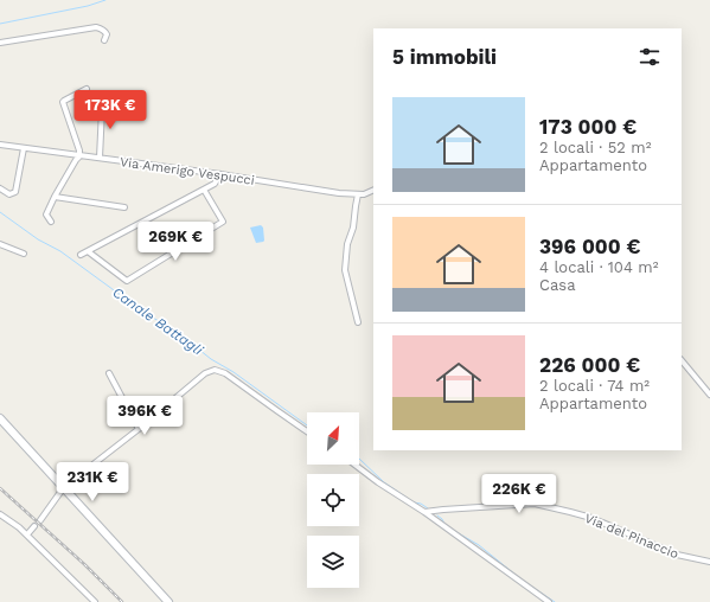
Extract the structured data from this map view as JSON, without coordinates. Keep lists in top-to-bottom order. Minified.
{"streets":{"street":["Via Amerigo Vespucci","Via del Pinaccio"]},"water":["Canale Battagli"],"north":"top right","page":{"heading":"5 immobili","list":[{"name":"173 000 €","note":"2 locali · 52 m² · Appartamento"},{"name":"396 000 €","note":"4 locali · 104 m² · Casa"},{"name":"226 000 €","note":"2 locali · 74 m² · Appartamento"}],"price":["173K €","269K €","396K €","231K €","226K €"]}}
